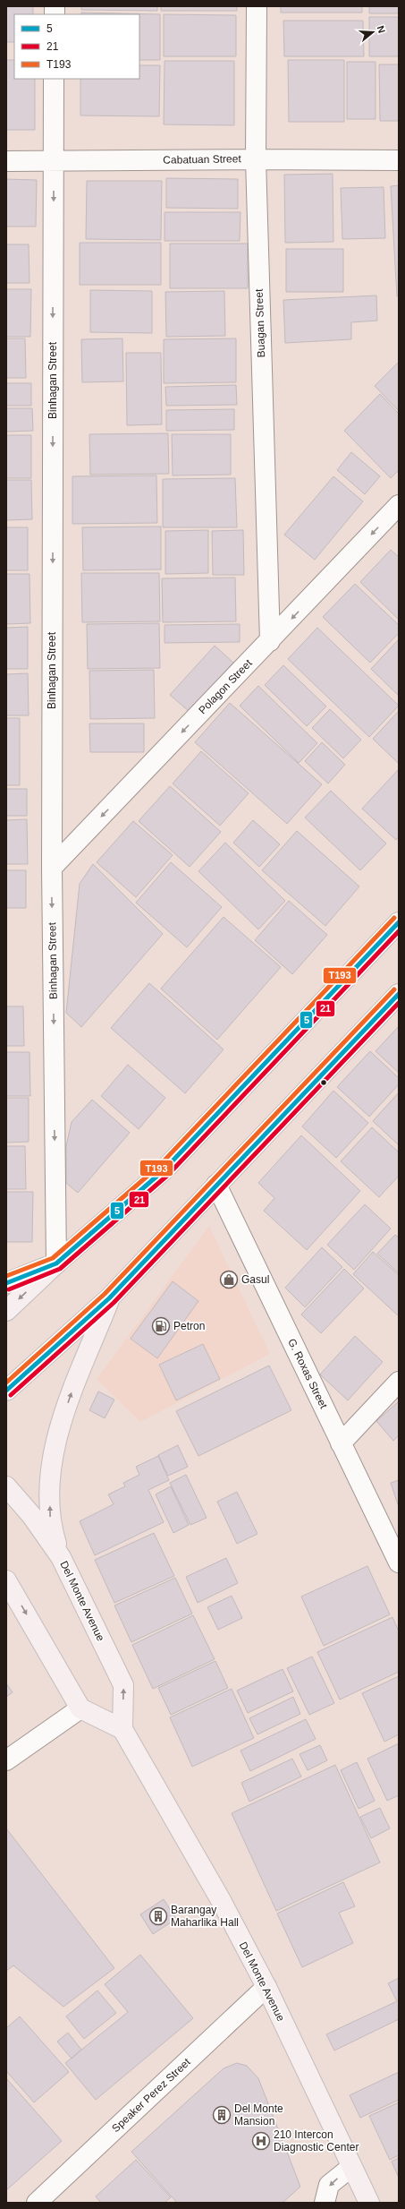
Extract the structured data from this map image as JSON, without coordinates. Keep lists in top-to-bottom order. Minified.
{"streets":{"main road":["Del Monte Avenue"],"street":["Cabatuan Street","Buagan Street","Binhagan Street","Polagon Street","G. Roxas Street","Speaker Perez Street"]},"crossings":[["Cabatuan Street","Buagan Street"],["Cabatuan Street","Binhagan Street"],["Buagan Street","Polagon Street"],["Binhagan Street","Polagon Street"],["Del Monte Avenue","Speaker Perez Street"]],"one_way":["Binhagan Street","Polagon Street"],"places":{"shop":["Gasul"],"fuel station":["Petron"],"building":["Barangay Maharlika Hall","Del Monte Mansion"],"hospital":["210 Intercon Diagnostic Center"]},"lines":["transit line T193","transit line 5","transit line 21"],"legend":["5","21","T193"],"north":"right"}
